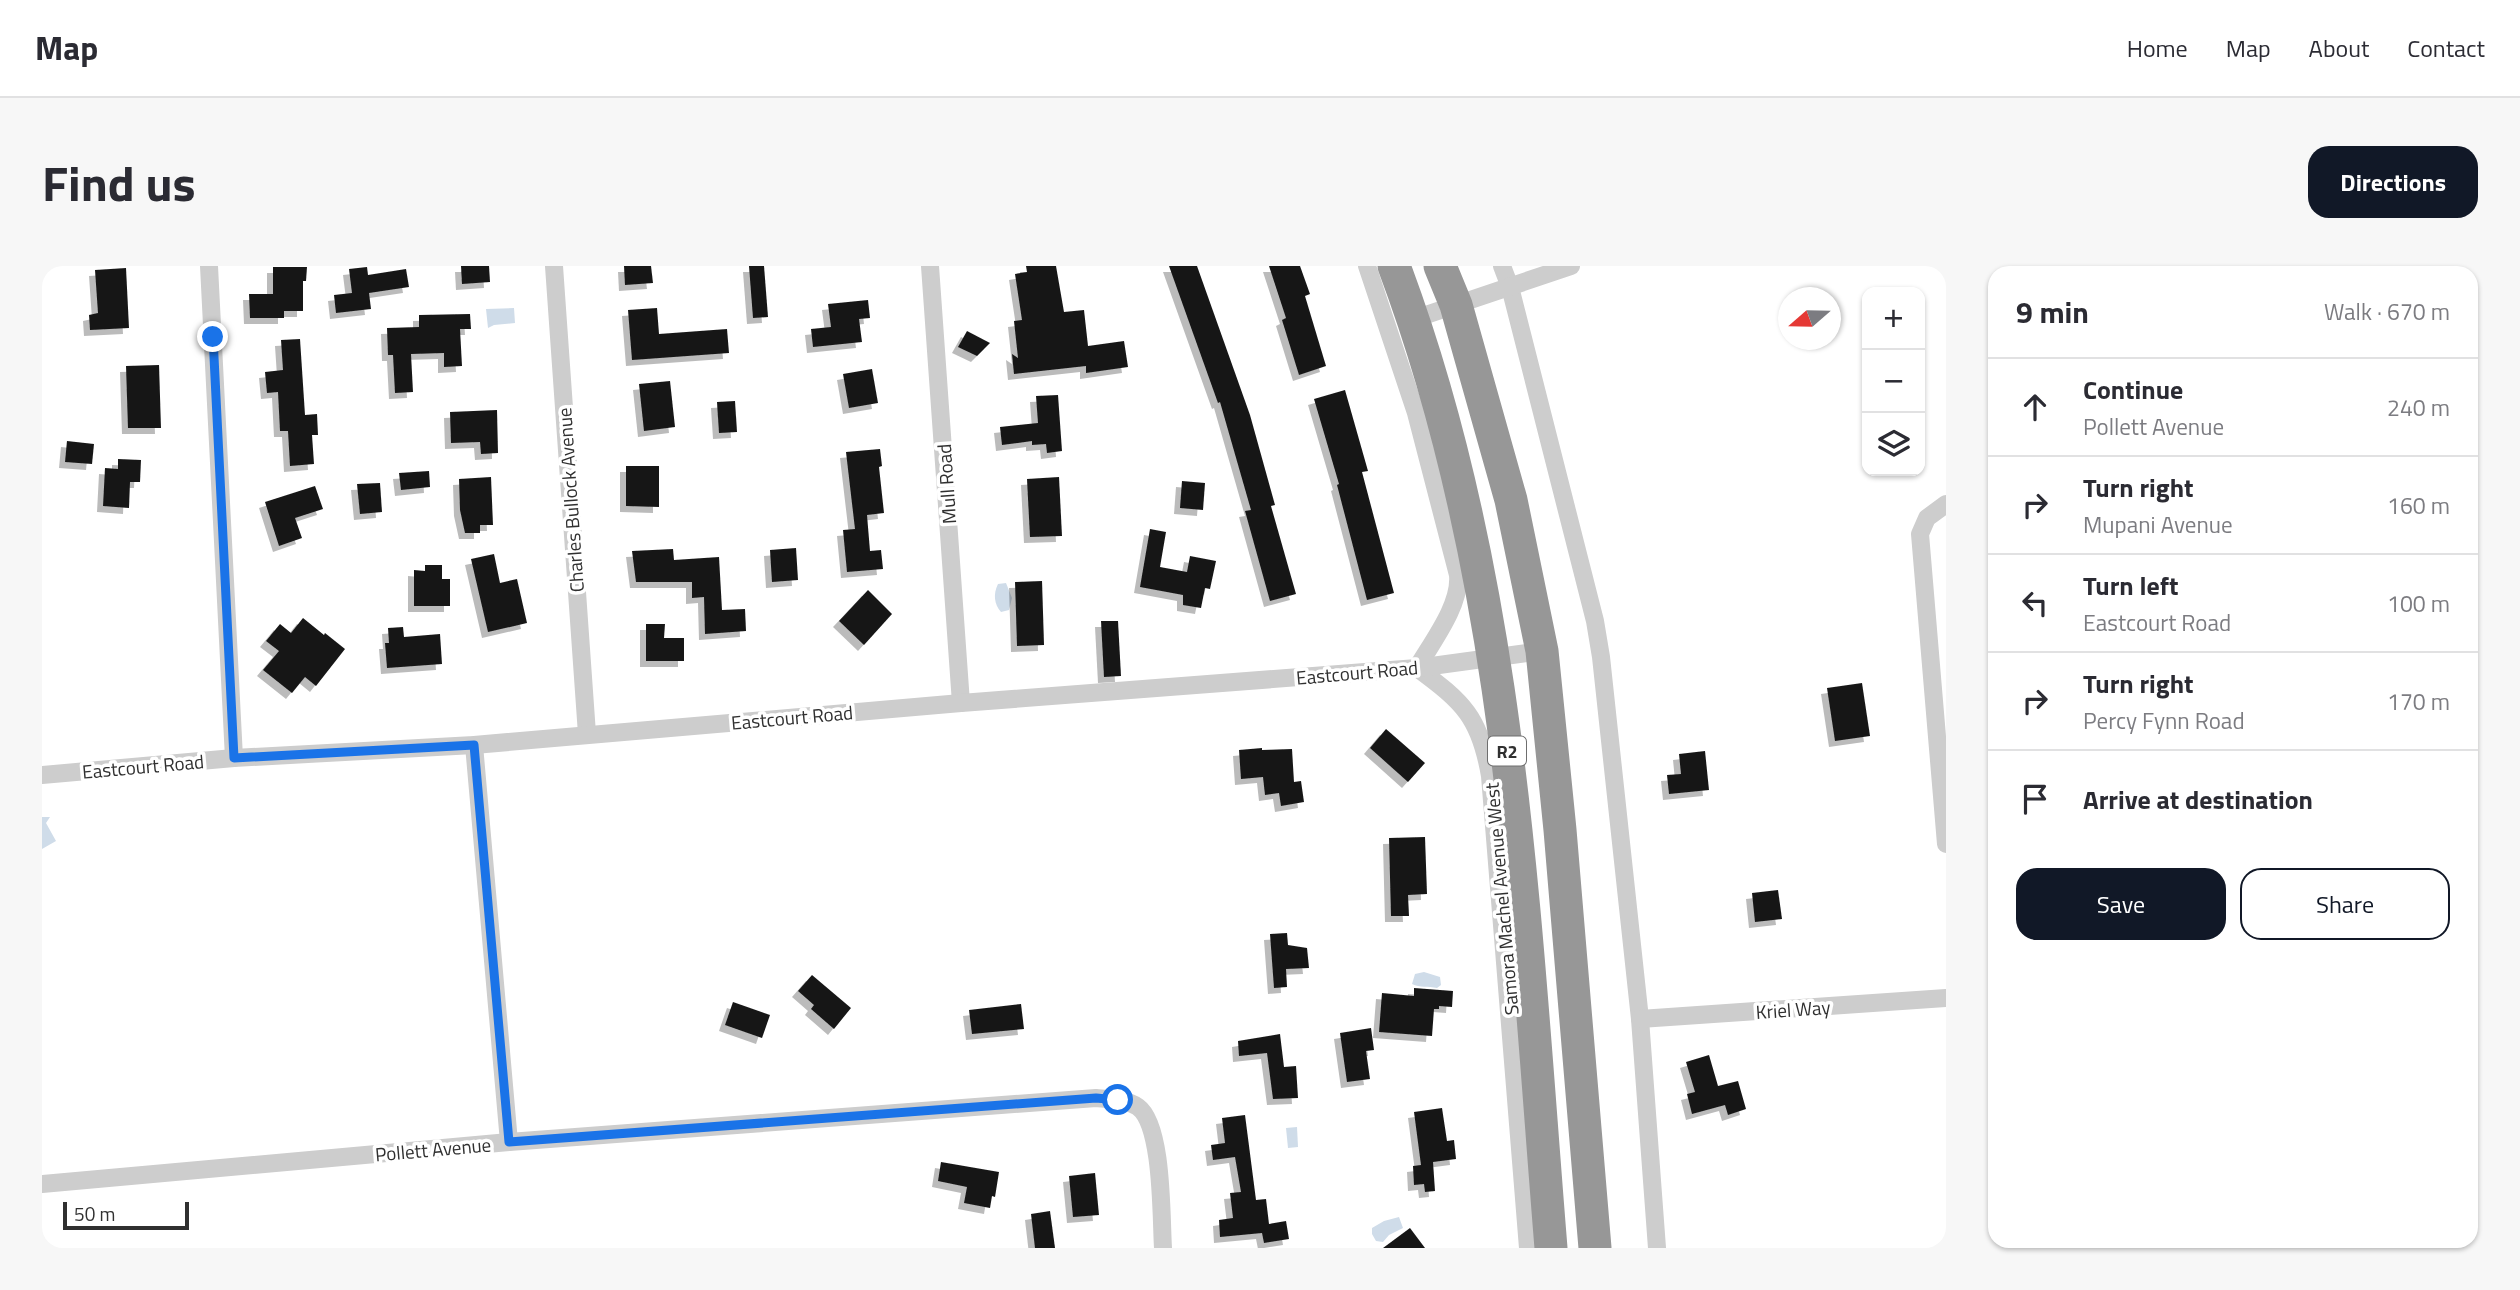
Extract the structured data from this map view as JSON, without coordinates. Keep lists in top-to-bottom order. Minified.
{"streets":{"highway":["R2","Samora Machel Avenue West"],"street":["Mull Road","Charles Bullock Avenue","Eastcourt Road","Kriel Way","Pollett Avenue"]},"crossings":[["Mull Road","Eastcourt Road"],["Charles Bullock Avenue","Eastcourt Road"],["Eastcourt Road","R2"],["Eastcourt Road","Samora Machel Avenue West"]],"scale_bar":"50 m","north":"left","page":{"header":"Map","nav":["Home","Map","About","Contact"],"title":"Find us","buttons":["Directions",["Save","Share"]],"heading":["9 min","Walk · 670 m"],"map_buttons":["+","−"],"list":[["Continue","Pollett Avenue","240 m"],["Turn right","Mupani Avenue","160 m"],["Turn left","Eastcourt Road","100 m"],["Turn right","Percy Fynn Road","170 m"],"Arrive at destination"],"scale":"50 m"}}
